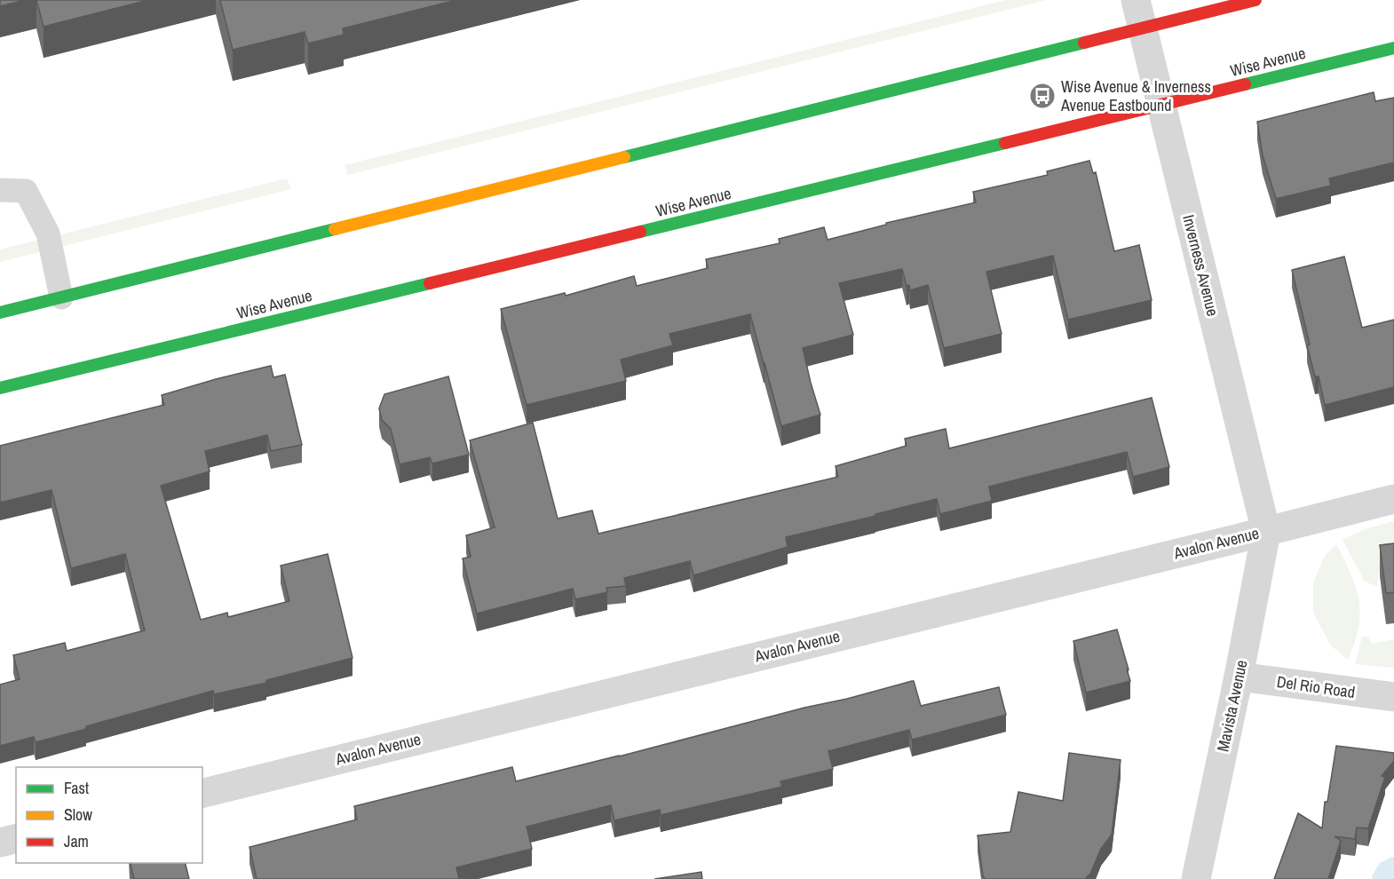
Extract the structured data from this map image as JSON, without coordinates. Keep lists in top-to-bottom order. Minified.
{"streets":{"street":["Wise Avenue","Inverness Avenue","Avalon Avenue","Del Rio Road","Mavista Avenue"]},"crossings":[["Wise Avenue","Inverness Avenue"],["Inverness Avenue","Avalon Avenue"],["Inverness Avenue","Mavista Avenue"],["Avalon Avenue","Mavista Avenue"],["Del Rio Road","Mavista Avenue"]],"places":{"bus stop":["Wise Avenue & Inverness Avenue Eastbound"]},"legend":["Fast","Slow","Jam"]}
